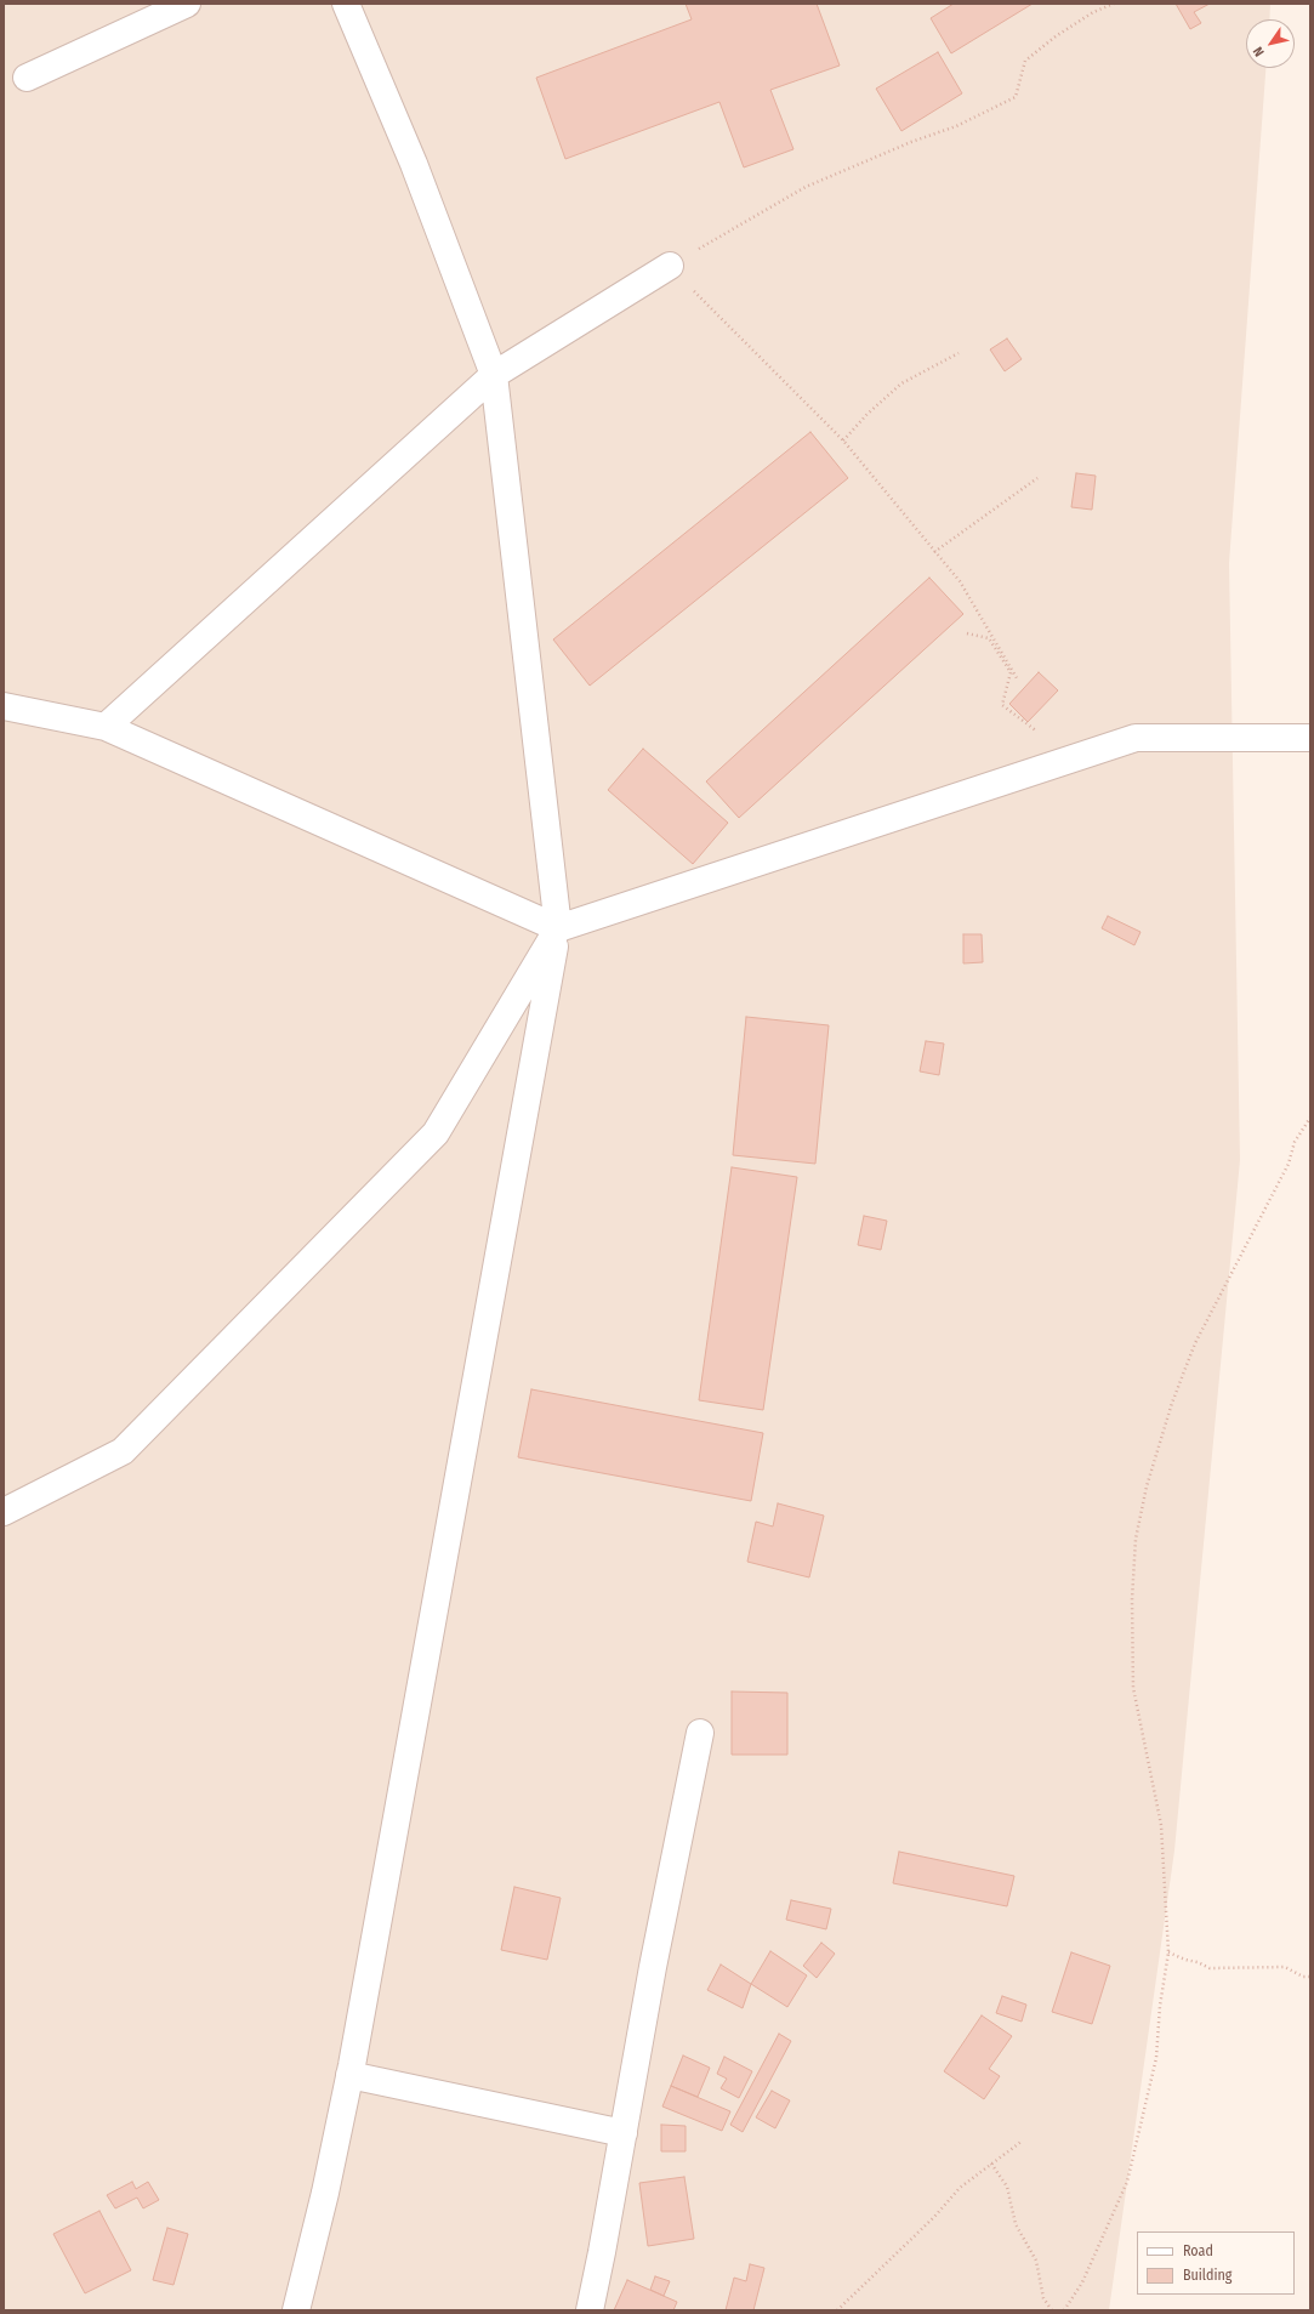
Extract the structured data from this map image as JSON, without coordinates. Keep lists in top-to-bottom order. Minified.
{"legend":["Road","Building"],"north":"bottom left"}
